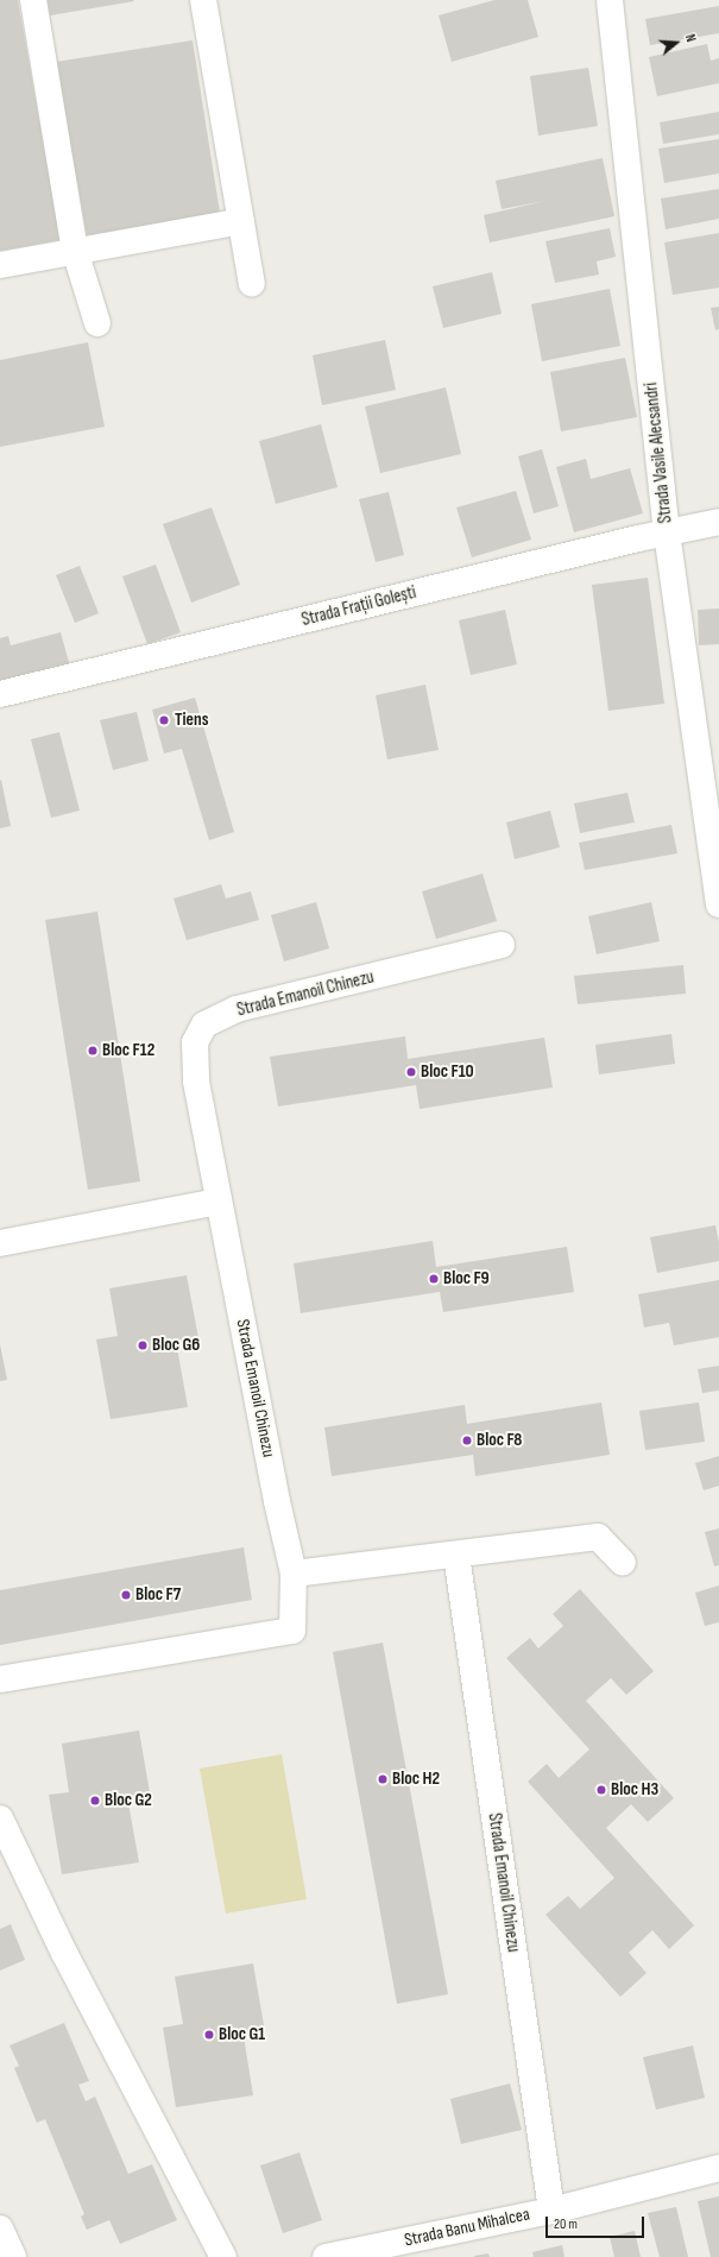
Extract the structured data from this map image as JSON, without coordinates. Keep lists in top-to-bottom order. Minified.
{"streets":{"street":["Strada Vasile Alecsandri","Strada Frații Golești","Strada Emanoil Chinezu","Strada Banu Mihalcea"]},"crossings":[["Strada Vasile Alecsandri","Strada Frații Golești"],["Strada Emanoil Chinezu","Strada Banu Mihalcea"]],"places":["Tiens","Bloc F12","Bloc F10","Bloc F9","Bloc G6","Bloc F8","Bloc F7","Bloc H2","Bloc H3","Bloc G2","Bloc G1"],"scale_bar":"20 m","north":"right"}
